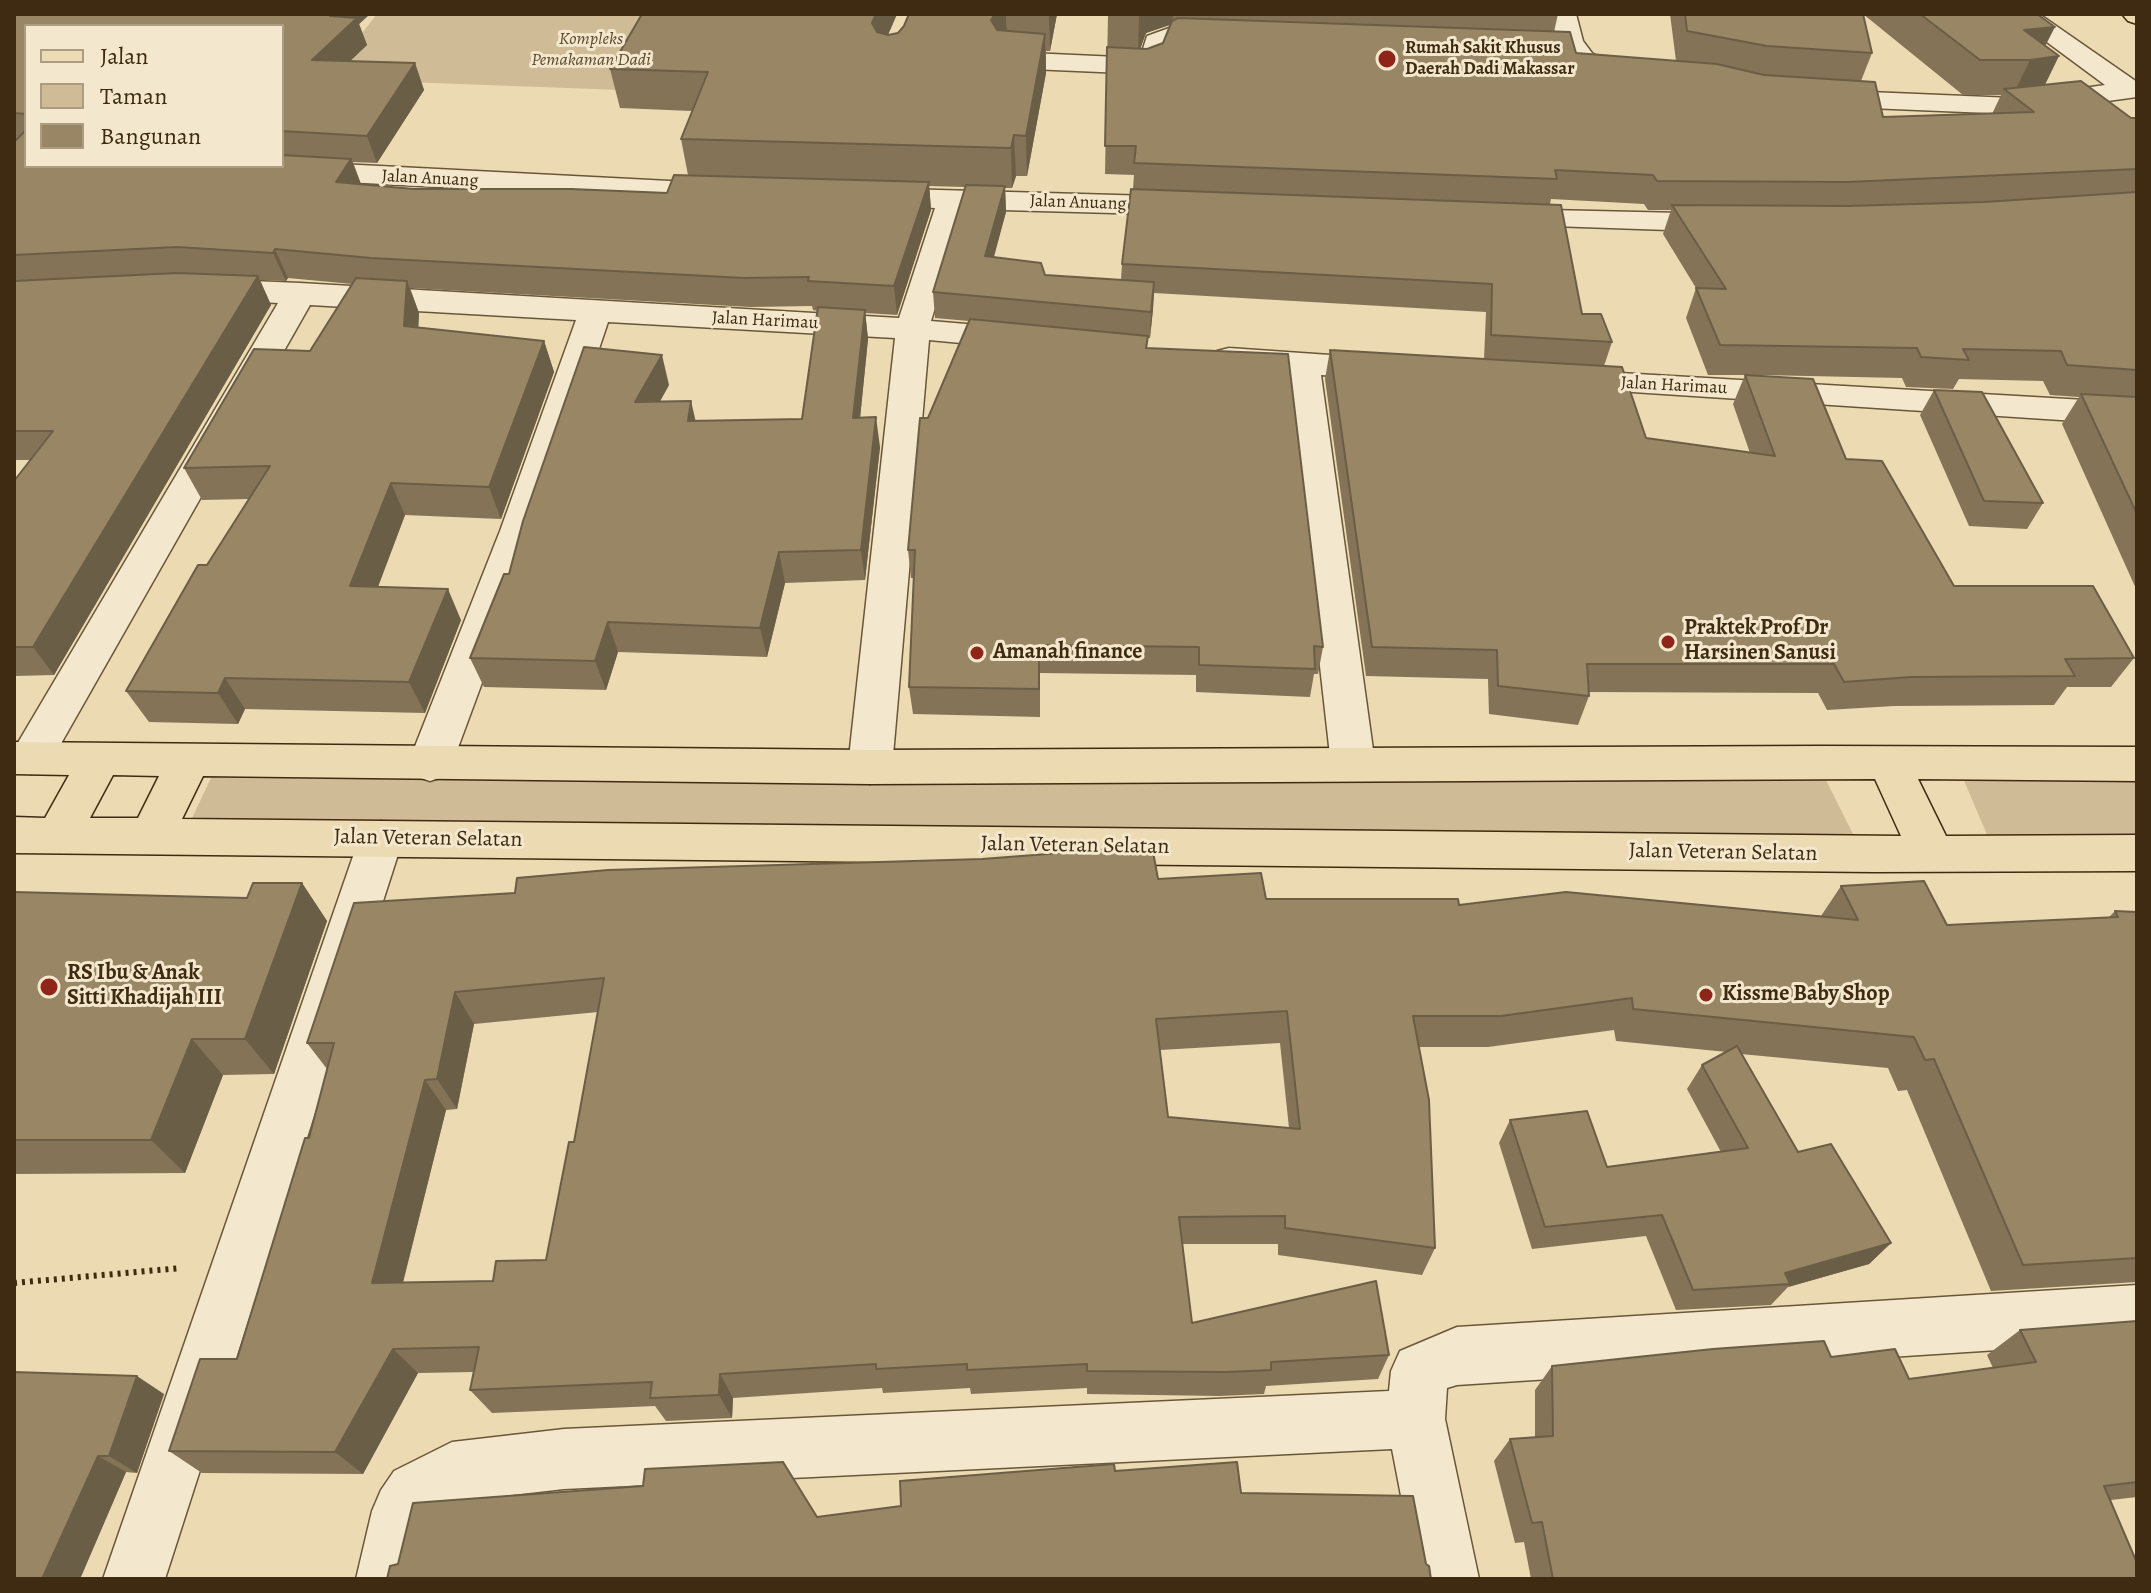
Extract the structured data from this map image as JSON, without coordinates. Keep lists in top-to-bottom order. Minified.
{"streets":{"main road":["Jalan Veteran Selatan"],"street":["Jalan Anuang","Jalan Harimau"]},"parks":["Kompleks Pemakaman Dadi"],"places":["Rumah Sakit Khusus Daerah Dadi Makassar","Praktek Prof Dr Harsinen Sanusi","Amanah finance","RS Ibu & Anak Sitti Khadijah III","Kissme Baby Shop"],"legend":["Jalan","Taman","Bangunan"]}
